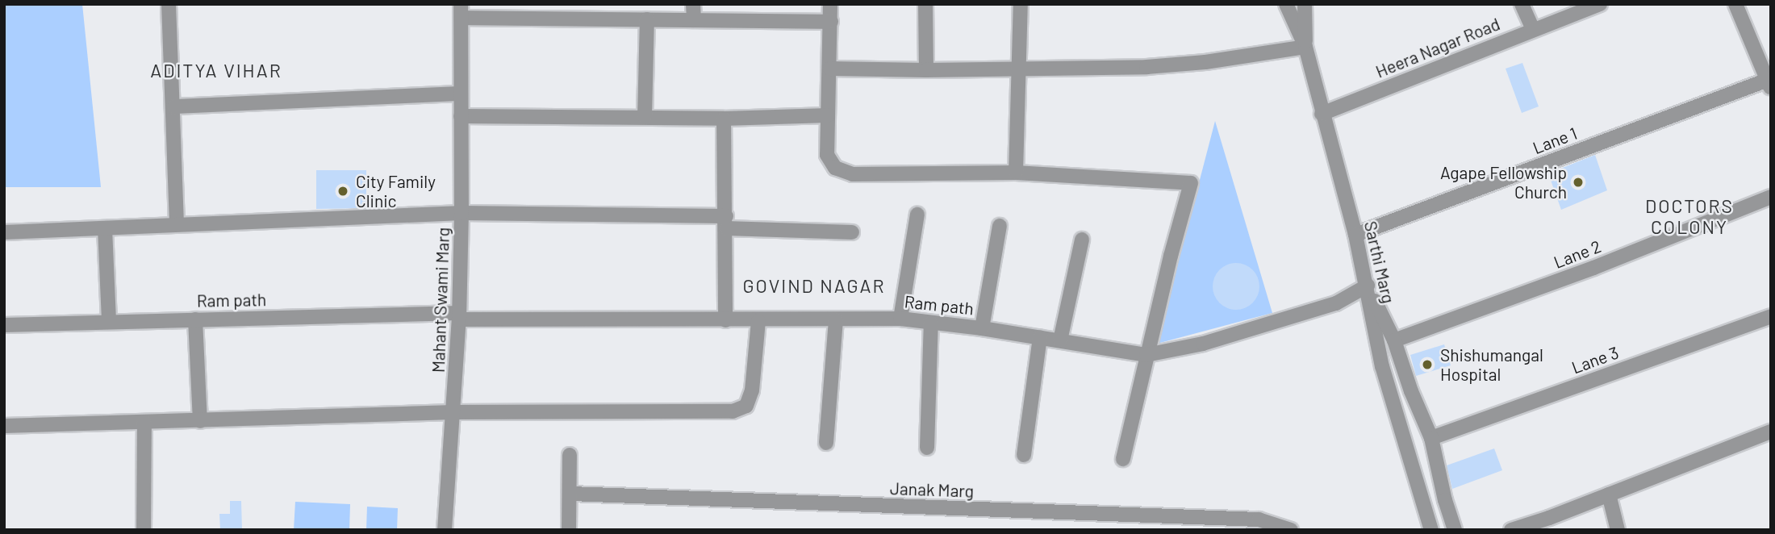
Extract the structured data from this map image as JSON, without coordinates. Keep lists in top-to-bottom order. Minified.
{"streets":{"street":["Heera Nagar Road","Lane 1","Lane 2","Sarthi Marg","Ram path","Mahant Swami Marg","Lane 3","Janak Marg"]},"crossings":[["Heera Nagar Road","Sarthi Marg"],["Lane 1","Sarthi Marg"],["Sarthi Marg","Ram path"],["Sarthi Marg","Lane 3"],["Ram path","Mahant Swami Marg"]],"districts":["ADITYA VIHAR","DOCTORS COLONY","GOVIND NAGAR"],"places":["Agape Fellowship Church","City Family Clinic","Shishumangal Hospital"]}
